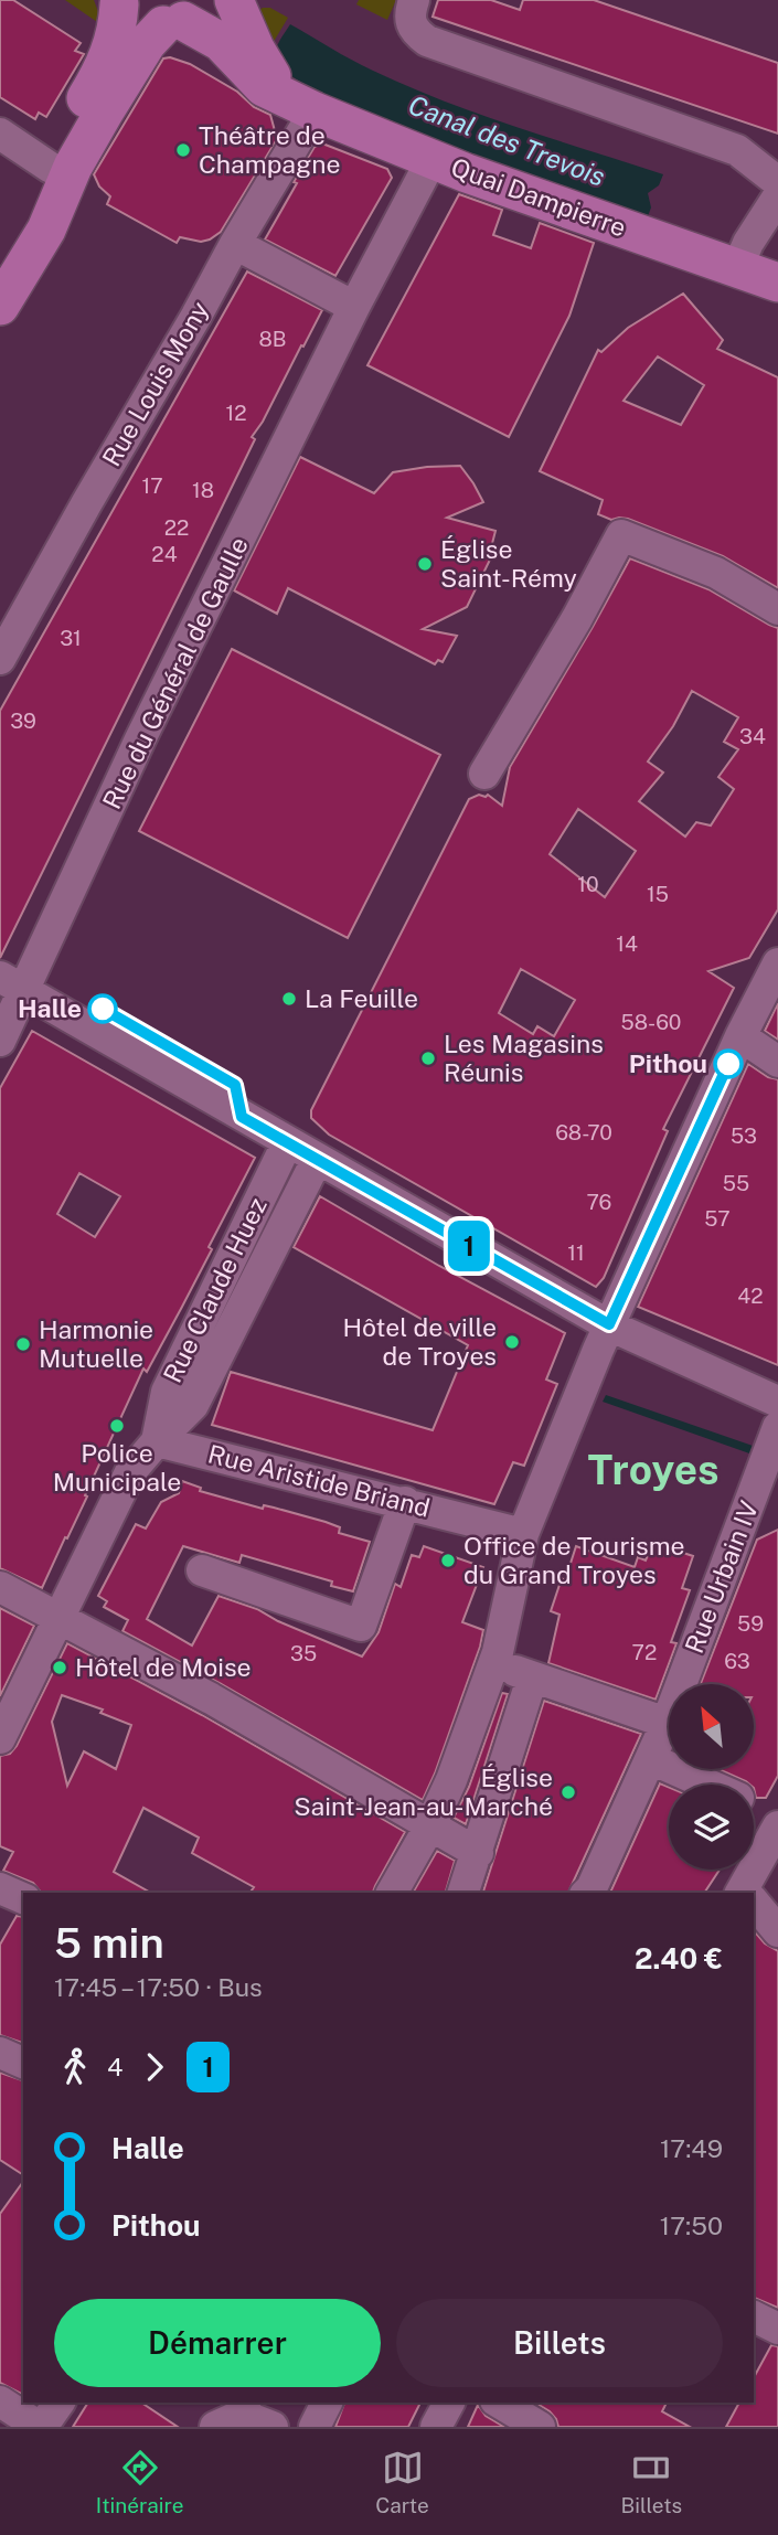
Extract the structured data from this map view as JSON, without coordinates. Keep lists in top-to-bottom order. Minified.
{"streets":{"main road":["Quai Dampierre"],"street":["Rue Louis Mony","Rue du Général de Gaulle","Rue Claude Huez","Rue Aristide Briand","Rue Urbain IV"]},"crossings":[["Quai Dampierre","Rue Louis Mony"],["Quai Dampierre","Rue du Général de Gaulle"],["Rue Claude Huez","Rue Aristide Briand"]],"districts":["Troyes"],"water":["Canal des Trevois"],"places":["Théâtre de Champagne","Église Saint-Rémy","La Feuille","Halle","Les Magasins Réunis","Pithou","Hôtel de ville de Troyes","Harmonie Mutuelle","Police Municipale","Office de Tourisme du Grand Troyes","Hôtel de Moise","Église Saint-Jean-au-Marché"],"lines":["bus line 1"],"house_numbers":["8B","12","17","18","22","24","31","39","34","10","15","14","58-60","68-70","53","55","76","57","11","42","59","72","35","63"],"north":"top left","page":{"on_map":"1","heading":["5 min","17:45 – 17:50 · Bus","2.40 €"],"legs":["4","1"],"list":[{"name":"Halle","value":"17:49"},{"name":"Pithou","value":"17:50"}],"buttons":["Démarrer","Billets"],"tabs":["Itinéraire","Carte","Billets"]}}
